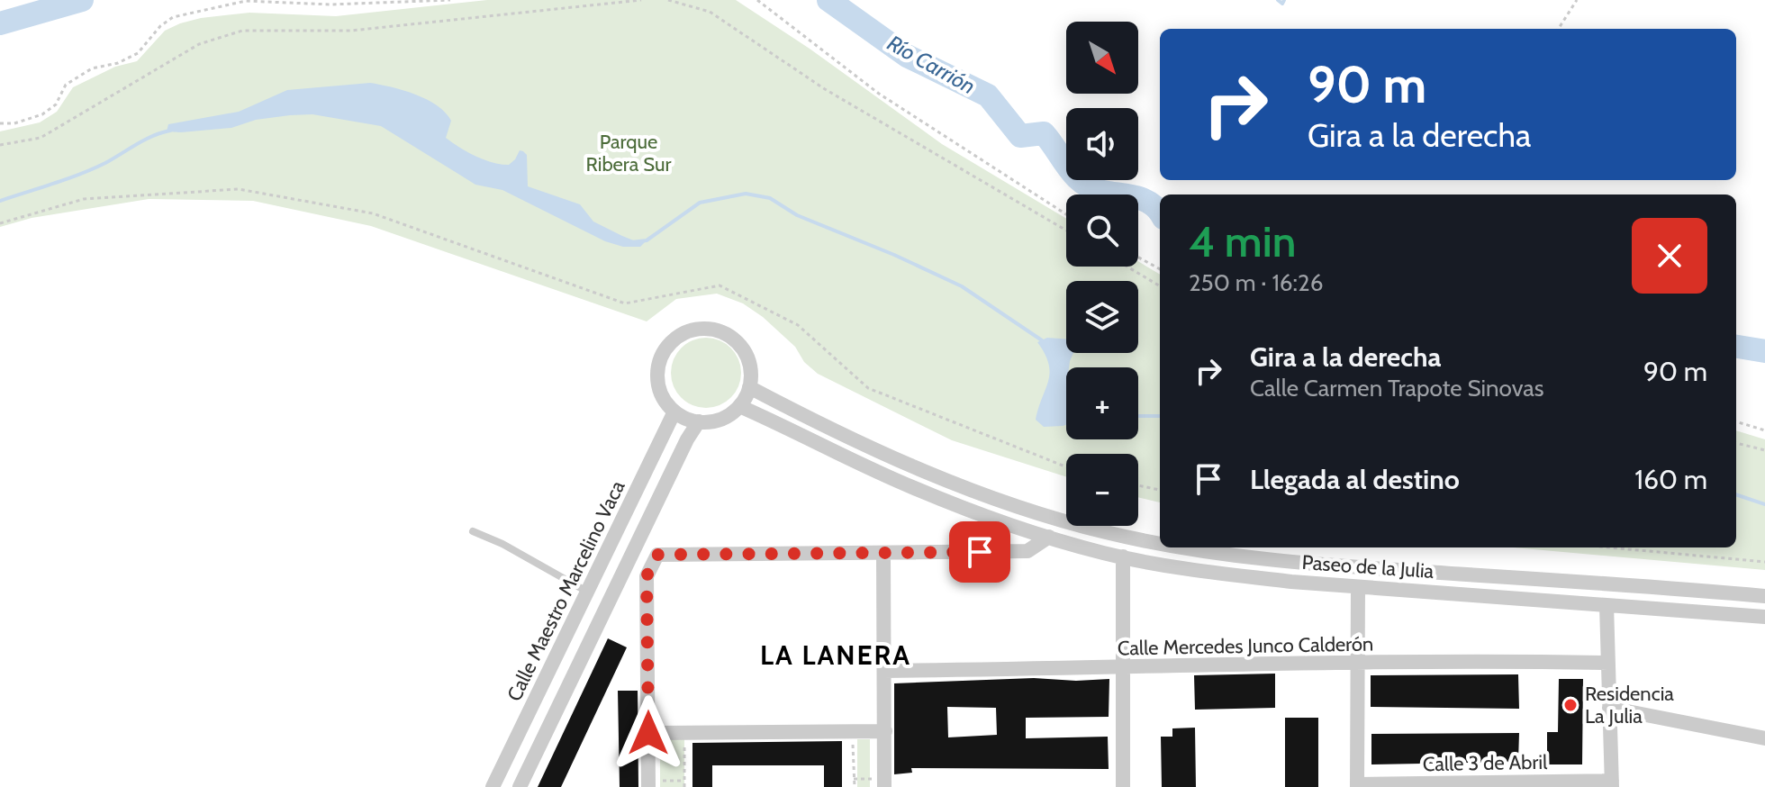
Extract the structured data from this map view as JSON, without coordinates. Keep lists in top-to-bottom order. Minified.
{"streets":{"street":["Paseo de la Julia","Calle Maestro Marcelino Vaca","Calle Mercedes Junco Calderón","Calle 3 de Abril"]},"crossings":[["Paseo de la Julia","Calle Maestro Marcelino Vaca"]],"districts":["LA LANERA"],"water":["Río Carrión"],"parks":["Parque Ribera Sur"],"places":["Residencia La Julia"],"north":"bottom right","page":{"map_buttons":["+","−"],"turn":["90 m","Gira a la derecha"],"heading":["4 min","250 m · 16:26"],"list":[{"name":"Gira a la derecha","note":"Calle Carmen Trapote Sinovas","value":"90 m"},{"name":"Llegada al destino","value":"160 m"}]}}
